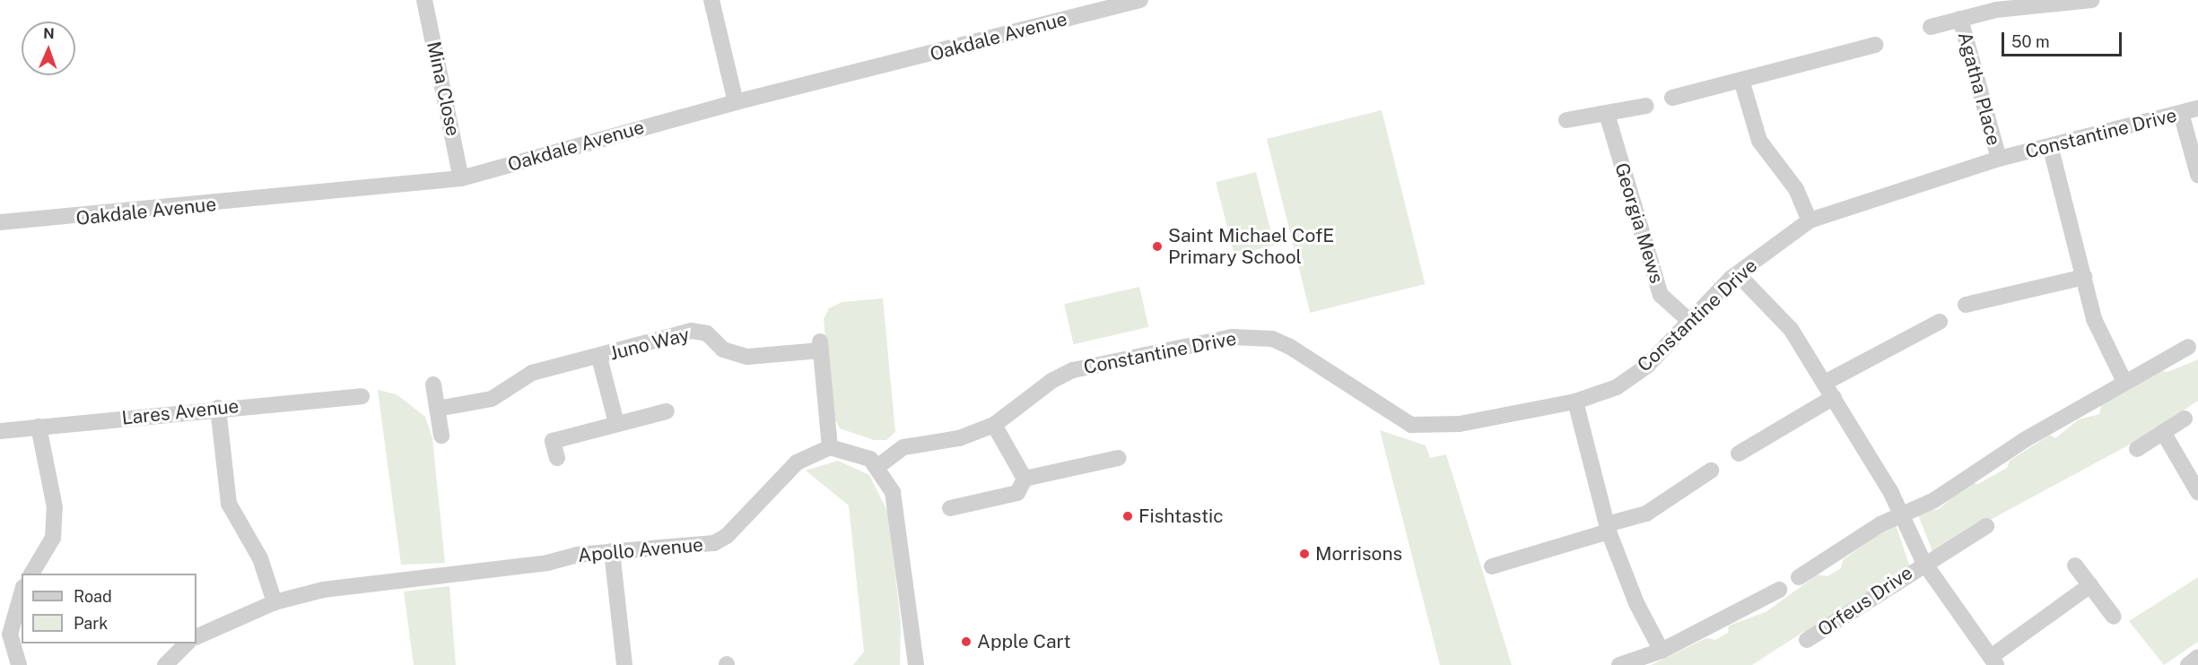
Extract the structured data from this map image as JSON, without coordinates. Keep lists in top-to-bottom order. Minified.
{"streets":{"street":["Oakdale Avenue","Mina Close","Agatha Place","Constantine Drive","Georgia Mews","Juno Way","Lares Avenue","Apollo Avenue","Orfeus Drive"]},"crossings":[["Oakdale Avenue","Mina Close"],["Agatha Place","Constantine Drive"],["Constantine Drive","Georgia Mews"],["Constantine Drive","Orfeus Drive"],["Juno Way","Apollo Avenue"]],"places":["Saint Michael CofE Primary School","Fishtastic","Morrisons","Apple Cart"],"legend":["Road","Park"],"scale_bar":"50 m","north":"top"}
